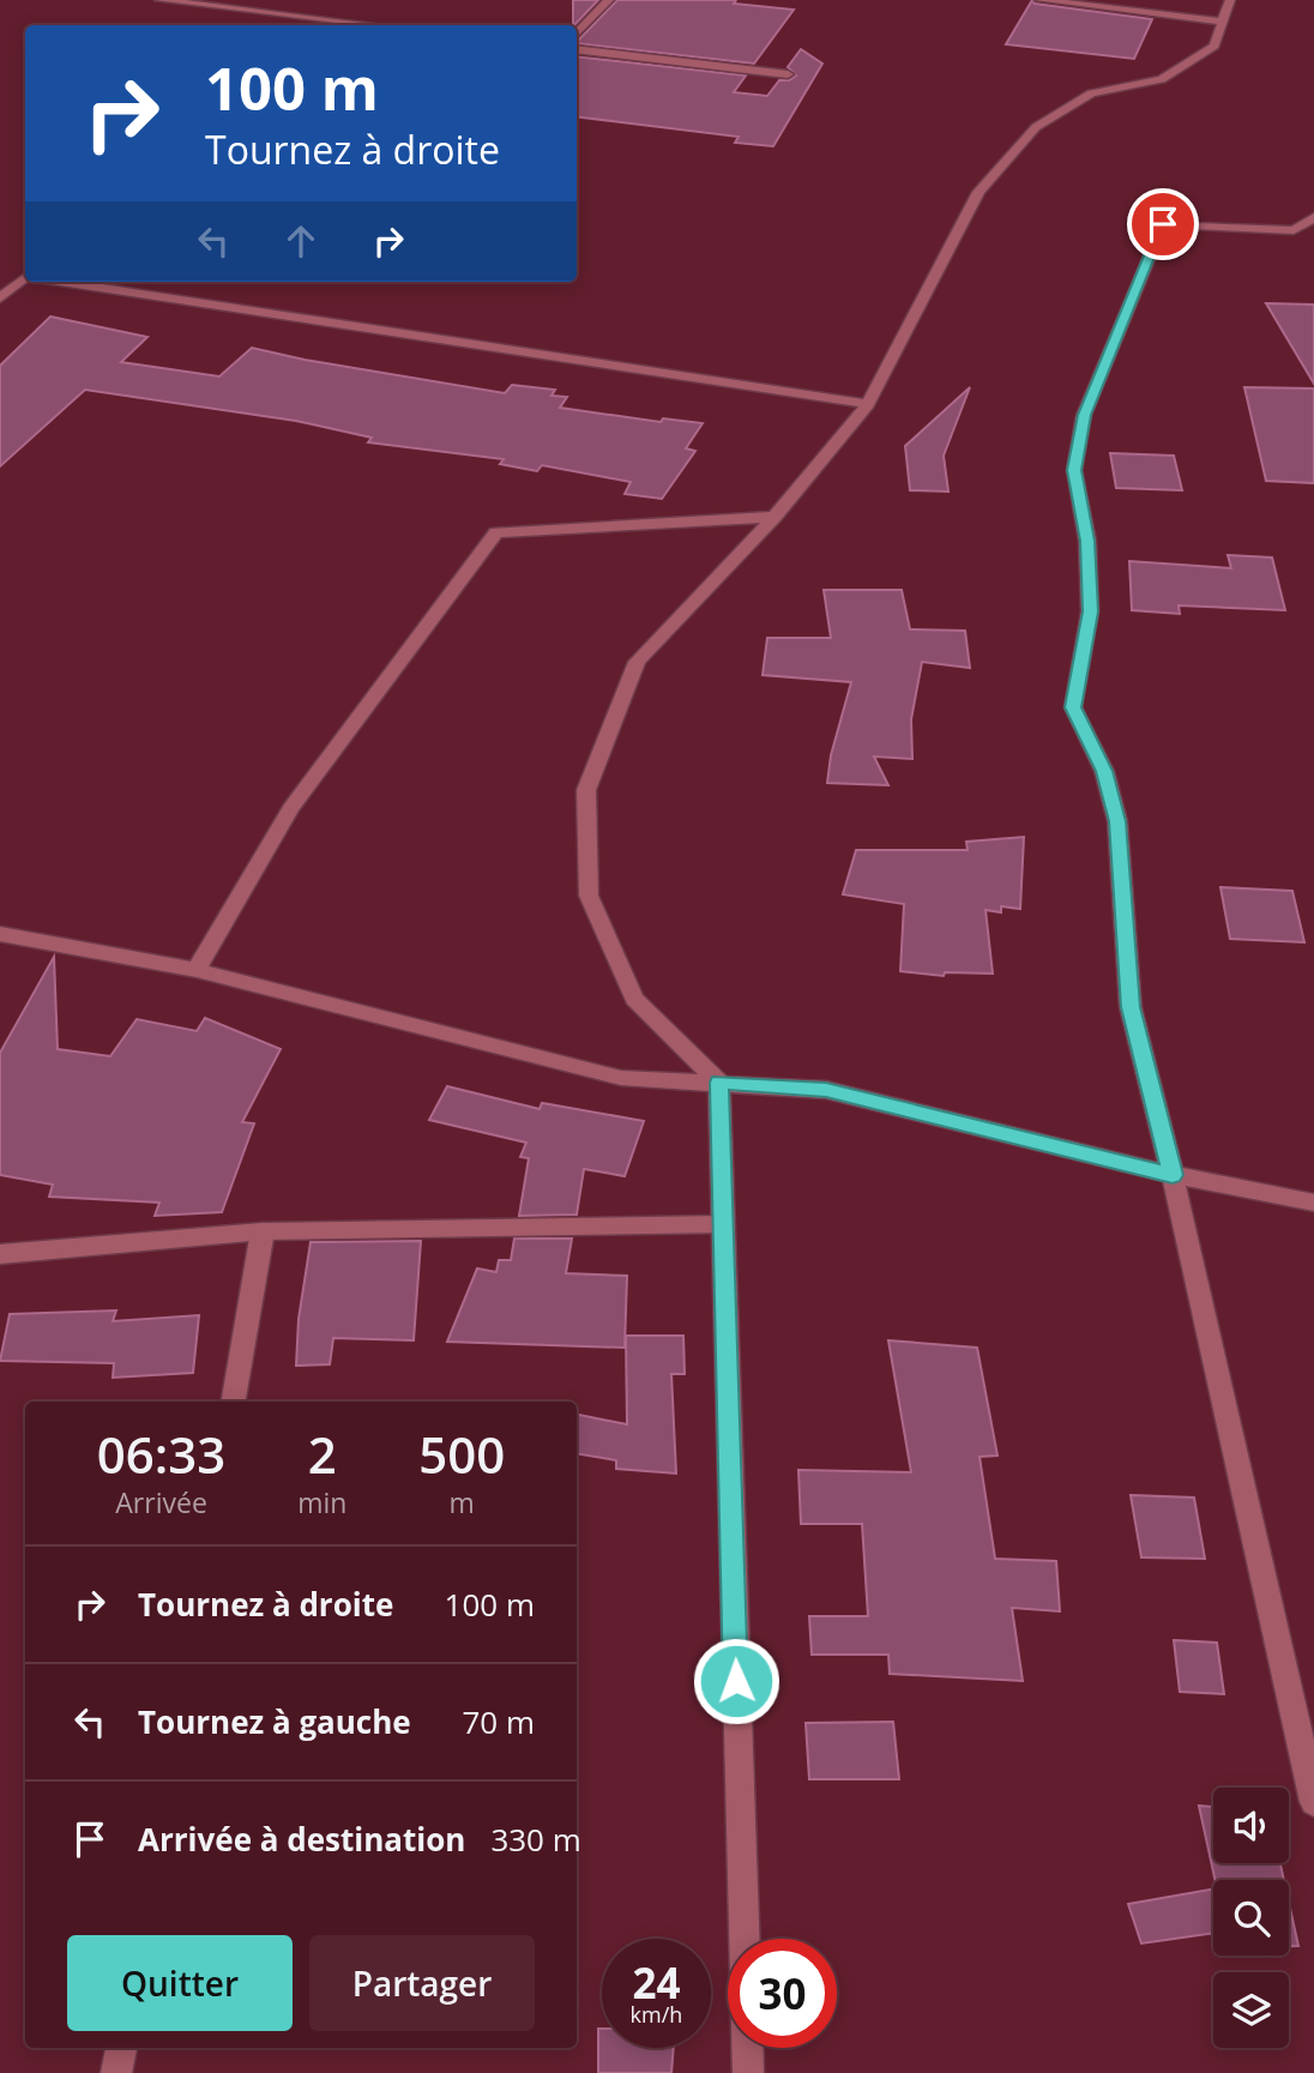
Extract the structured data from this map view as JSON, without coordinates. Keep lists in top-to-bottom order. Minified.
{"page":{"turn":["100 m","Tournez à droite"],"eta":["06:33","Arrivée","2","min","500","m"],"list":[{"name":"Tournez à droite","value":"100 m"},{"name":"Tournez à gauche","value":"70 m"},{"name":"Arrivée à destination","value":"330 m"}],"buttons":["Quitter","Partager"],"speed":"24 km/h","limit":"30"}}
